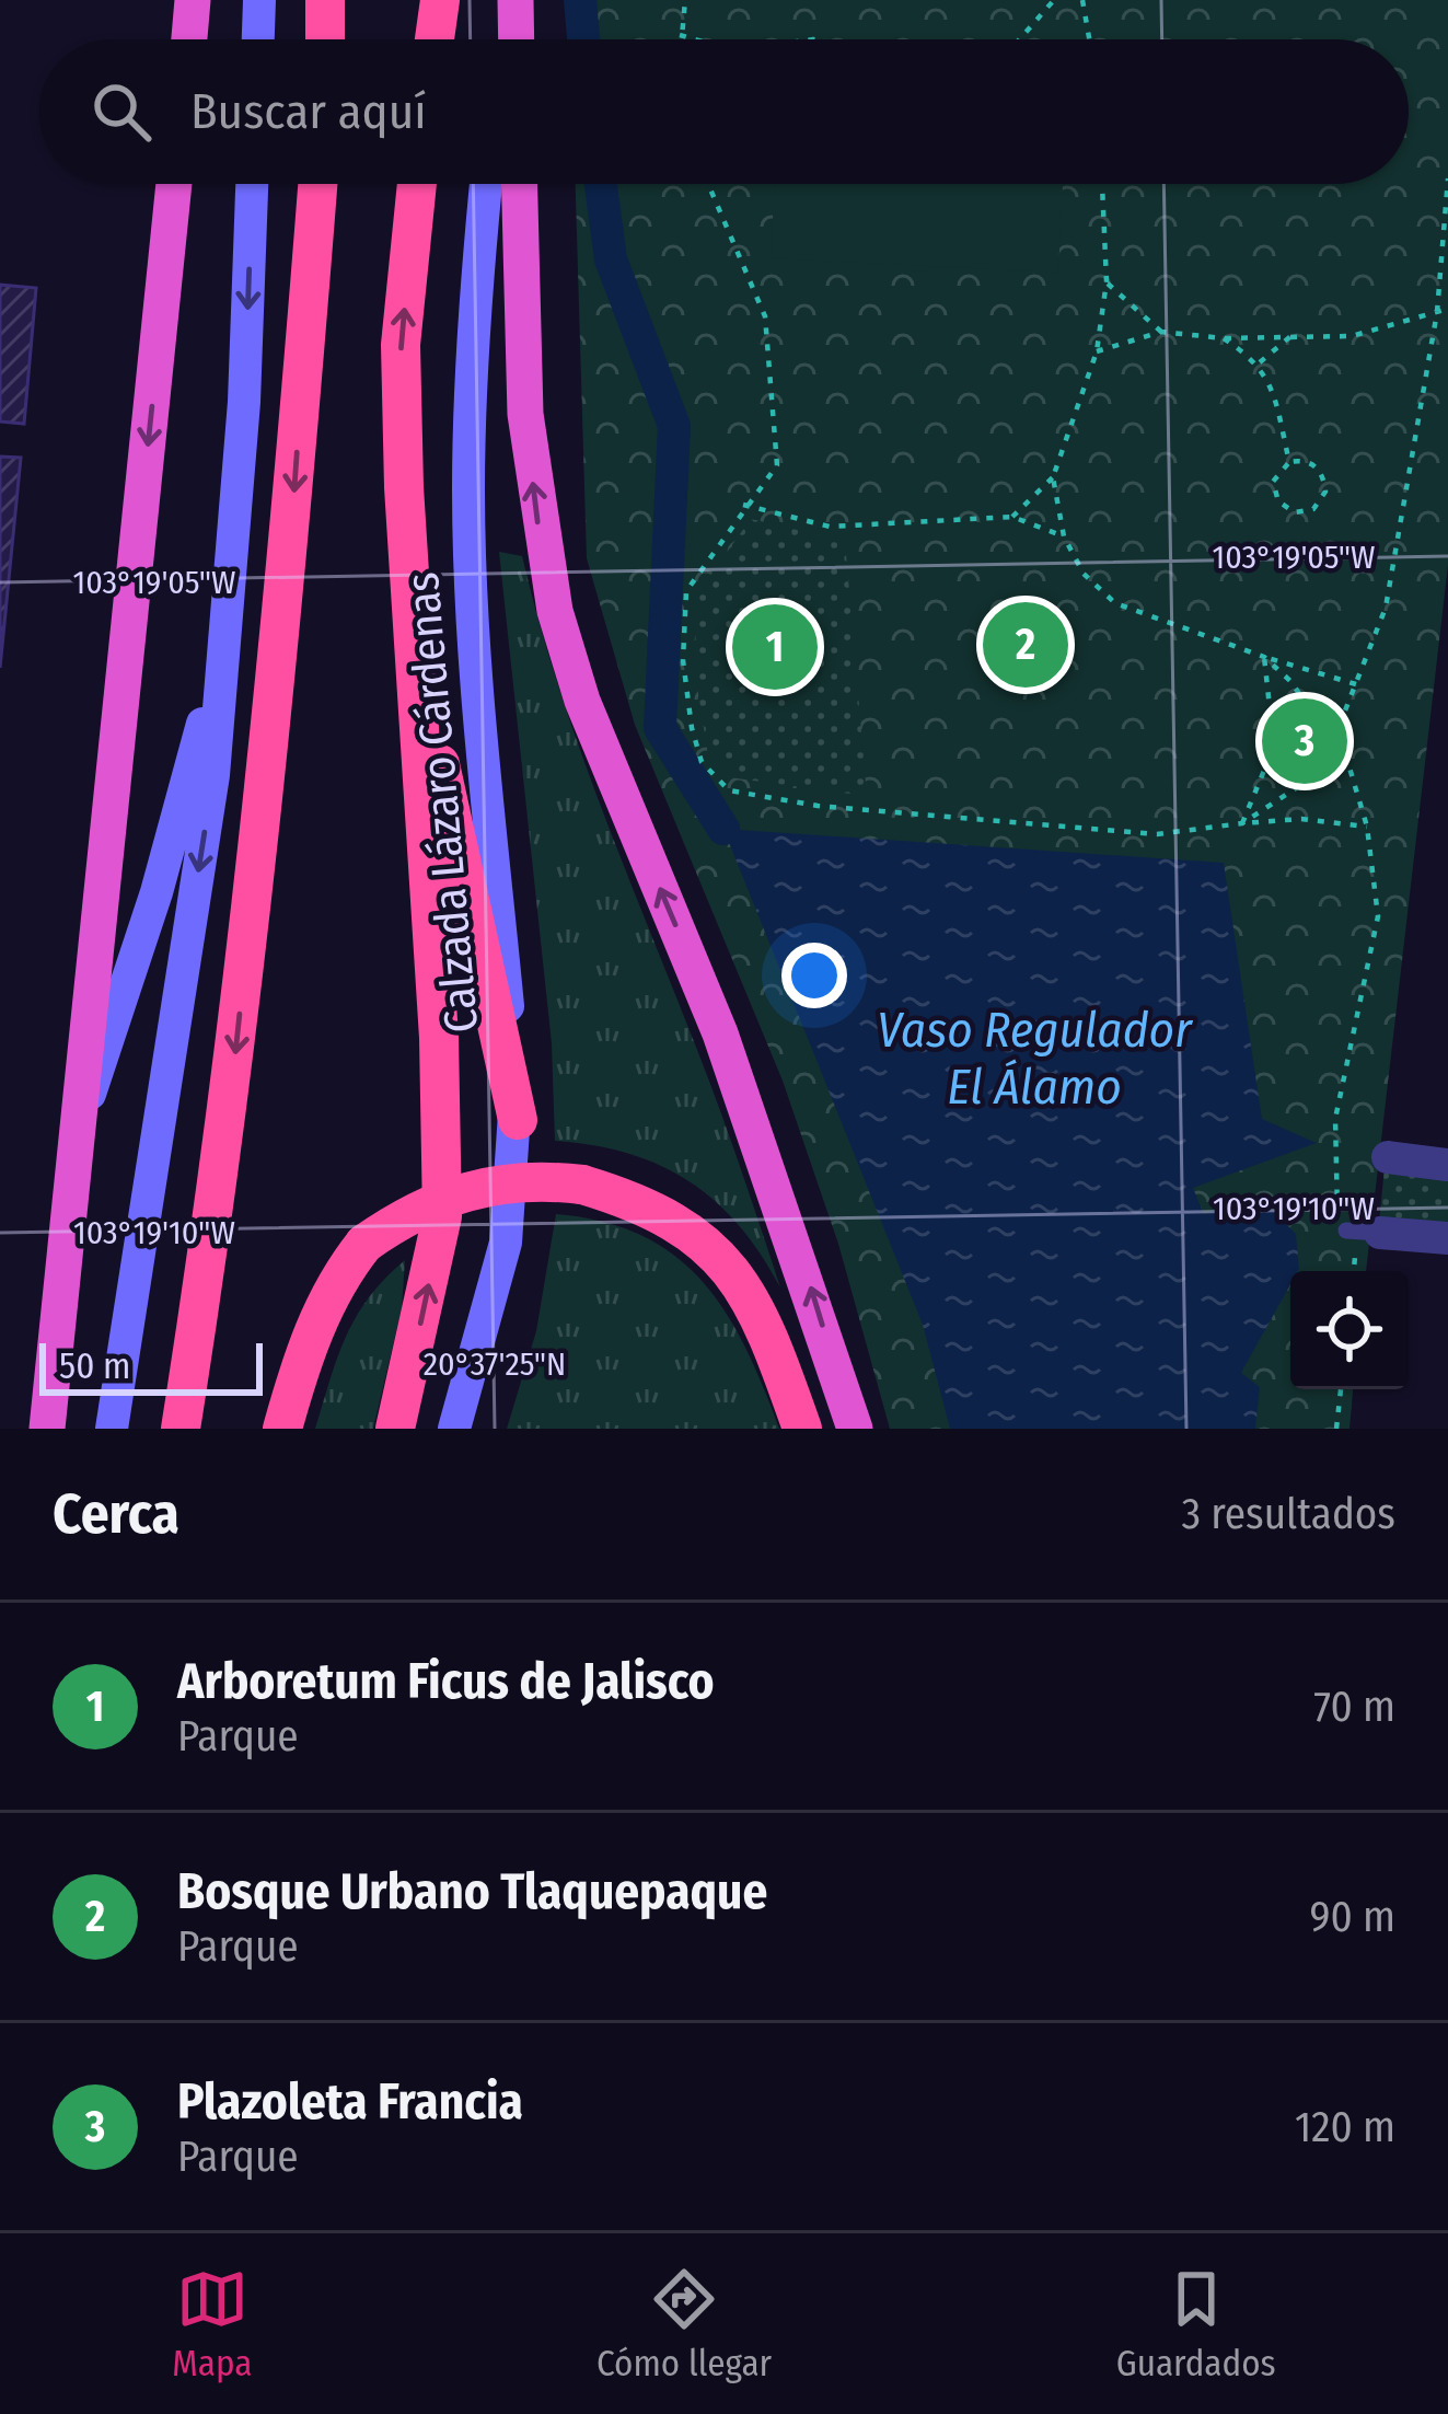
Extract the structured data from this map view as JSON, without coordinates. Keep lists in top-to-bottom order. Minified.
{"streets":{"highway":["Calzada Lázaro Cárdenas"]},"water":["Vaso Regulador El Álamo"],"scale_bar":"50 m","page":{"search":"Buscar aquí","pins":["2","1","3"],"scale":"50 m","heading":["Cerca","3 resultados"],"list":[{"mark":"1","name":"Arboretum Ficus de Jalisco","note":"Parque","value":"70 m"},{"mark":"2","name":"Bosque Urbano Tlaquepaque","note":"Parque","value":"90 m"},{"mark":"3","name":"Plazoleta Francia","note":"Parque","value":"120 m"}],"nav":["Mapa","Cómo llegar","Guardados"]},"coordinates":["103°19'05\"W","103°19'10\"W","20°37'25\"N"]}
